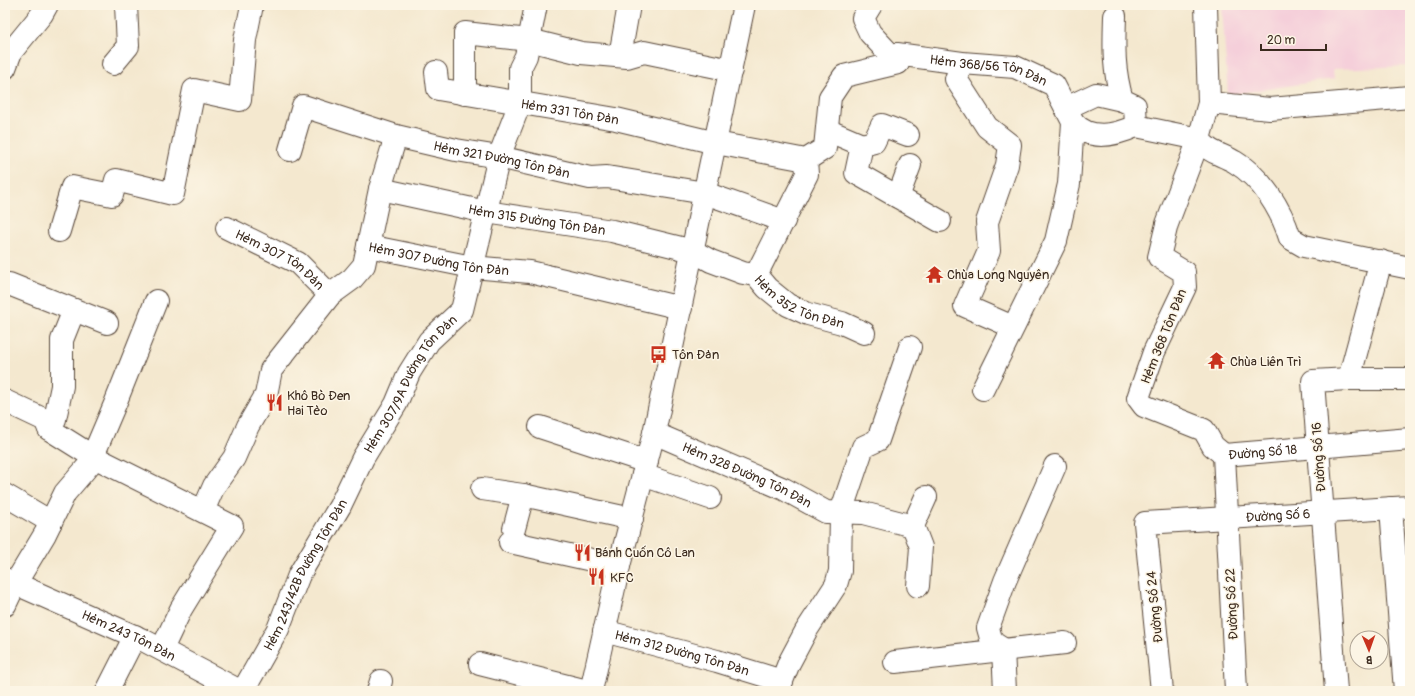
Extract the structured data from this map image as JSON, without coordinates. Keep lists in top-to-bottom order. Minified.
{"streets":{"street":["Hẻm 368/56 Tôn Đản","Hẻm 331 Tôn Đản","Hẻm 321 Đường Tôn Đản","Hẻm 315 Đường Tôn Đản","Hẻm 307 Tôn Đản","Hẻm 307 Đường Tôn Đản","Hẻm 352 Tôn Đản","Hẻm 368 Tôn Đản","Hẻm 307/9A Đường Tôn Đản","Đường Số 18","Đường Số 16","Hẻm 328 Đường Tôn Đản","Đường Số 6","Hẻm 243/42B Đường Tôn Đản","Đường Số 22","Đường Số 24","Hẻm 243 Tôn Đản","Hẻm 312 Đường Tôn Đản"]},"crossings":[["Hẻm 331 Tôn Đản","Hẻm 307/9A Đường Tôn Đản"],["Hẻm 321 Đường Tôn Đản","Hẻm 307/9A Đường Tôn Đản"],["Hẻm 315 Đường Tôn Đản","Hẻm 352 Tôn Đản"],["Hẻm 315 Đường Tôn Đản","Hẻm 307/9A Đường Tôn Đản"],["Hẻm 307 Tôn Đản","Hẻm 307 Đường Tôn Đản"],["Hẻm 307 Đường Tôn Đản","Hẻm 307/9A Đường Tôn Đản"],["Hẻm 368 Tôn Đản","Đường Số 18"],["Hẻm 307/9A Đường Tôn Đản","Hẻm 243/42B Đường Tôn Đản"],["Đường Số 18","Đường Số 16"],["Đường Số 18","Đường Số 6"],["Đường Số 18","Đường Số 22"],["Đường Số 16","Đường Số 6"],["Hẻm 328 Đường Tôn Đản","Hẻm 312 Đường Tôn Đản"],["Đường Số 6","Đường Số 22"],["Đường Số 6","Đường Số 24"]],"places":{"temple":["Chùa Long Nguyên","Chùa Liên Trì"],"bus stop":["Tôn Đản"],"restaurant":["Khô Bò Đen Hai Tèo","Bánh Cuốn Cô Lan","KFC"]},"scale_bar":"20 m","north":"bottom"}
